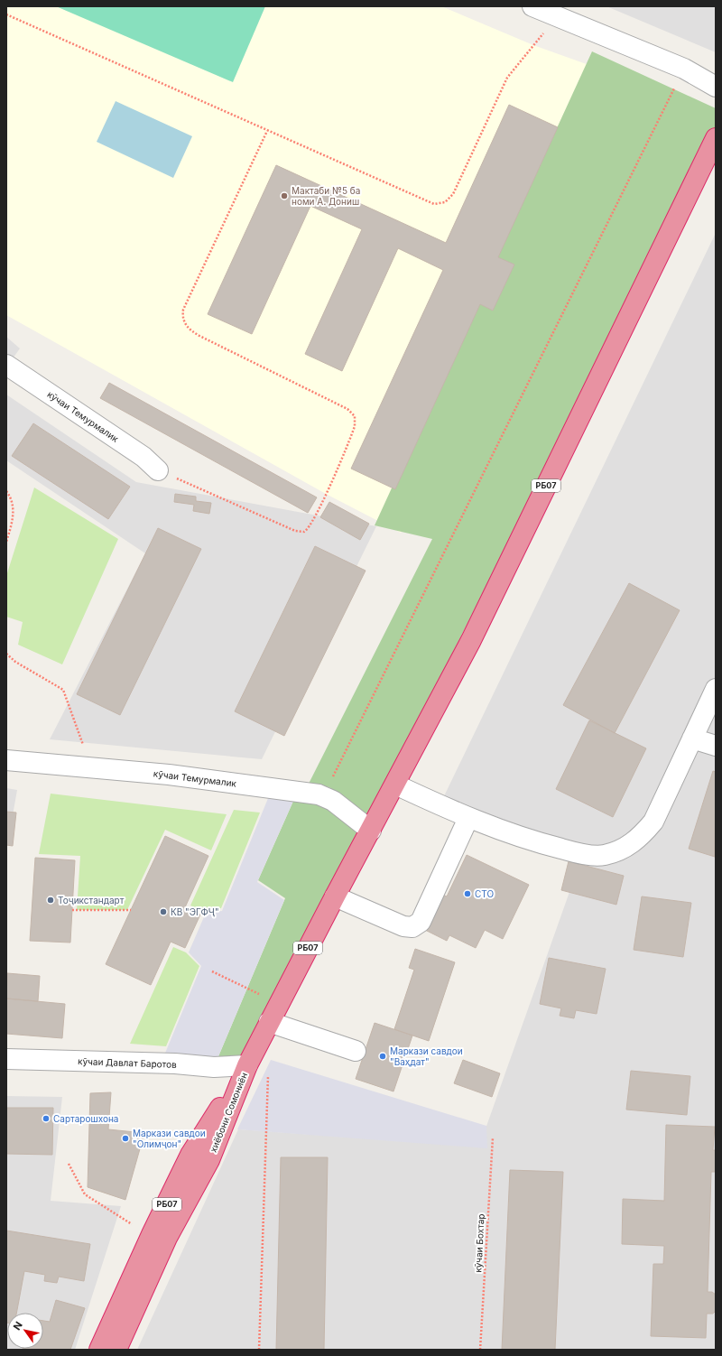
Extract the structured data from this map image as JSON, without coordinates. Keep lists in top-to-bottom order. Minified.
{"streets":{"highway":["РБ07","хиёбони Сомониён"],"street":["кӯчаи Темурмалик","кӯчаи Давлат Баротов"],"path":["кӯчаи Бохтар"]},"crossings":[["кӯчаи Темурмалик","РБ07"],["РБ07","кӯчаи Давлат Баротов"],["РБ07","хиёбони Сомониён"],["кӯчаи Давлат Баротов","хиёбони Сомониён"]],"places":["Мактаби №5 ба номи А. Дониш","СТО","Тоҷикстандарт","КВ \"ЭГФҶ\"","Маркази савдои \"Ваҳдат\"","Сартарошхона","Маркази савдои \"Олимҷон\""],"north":"top left"}
